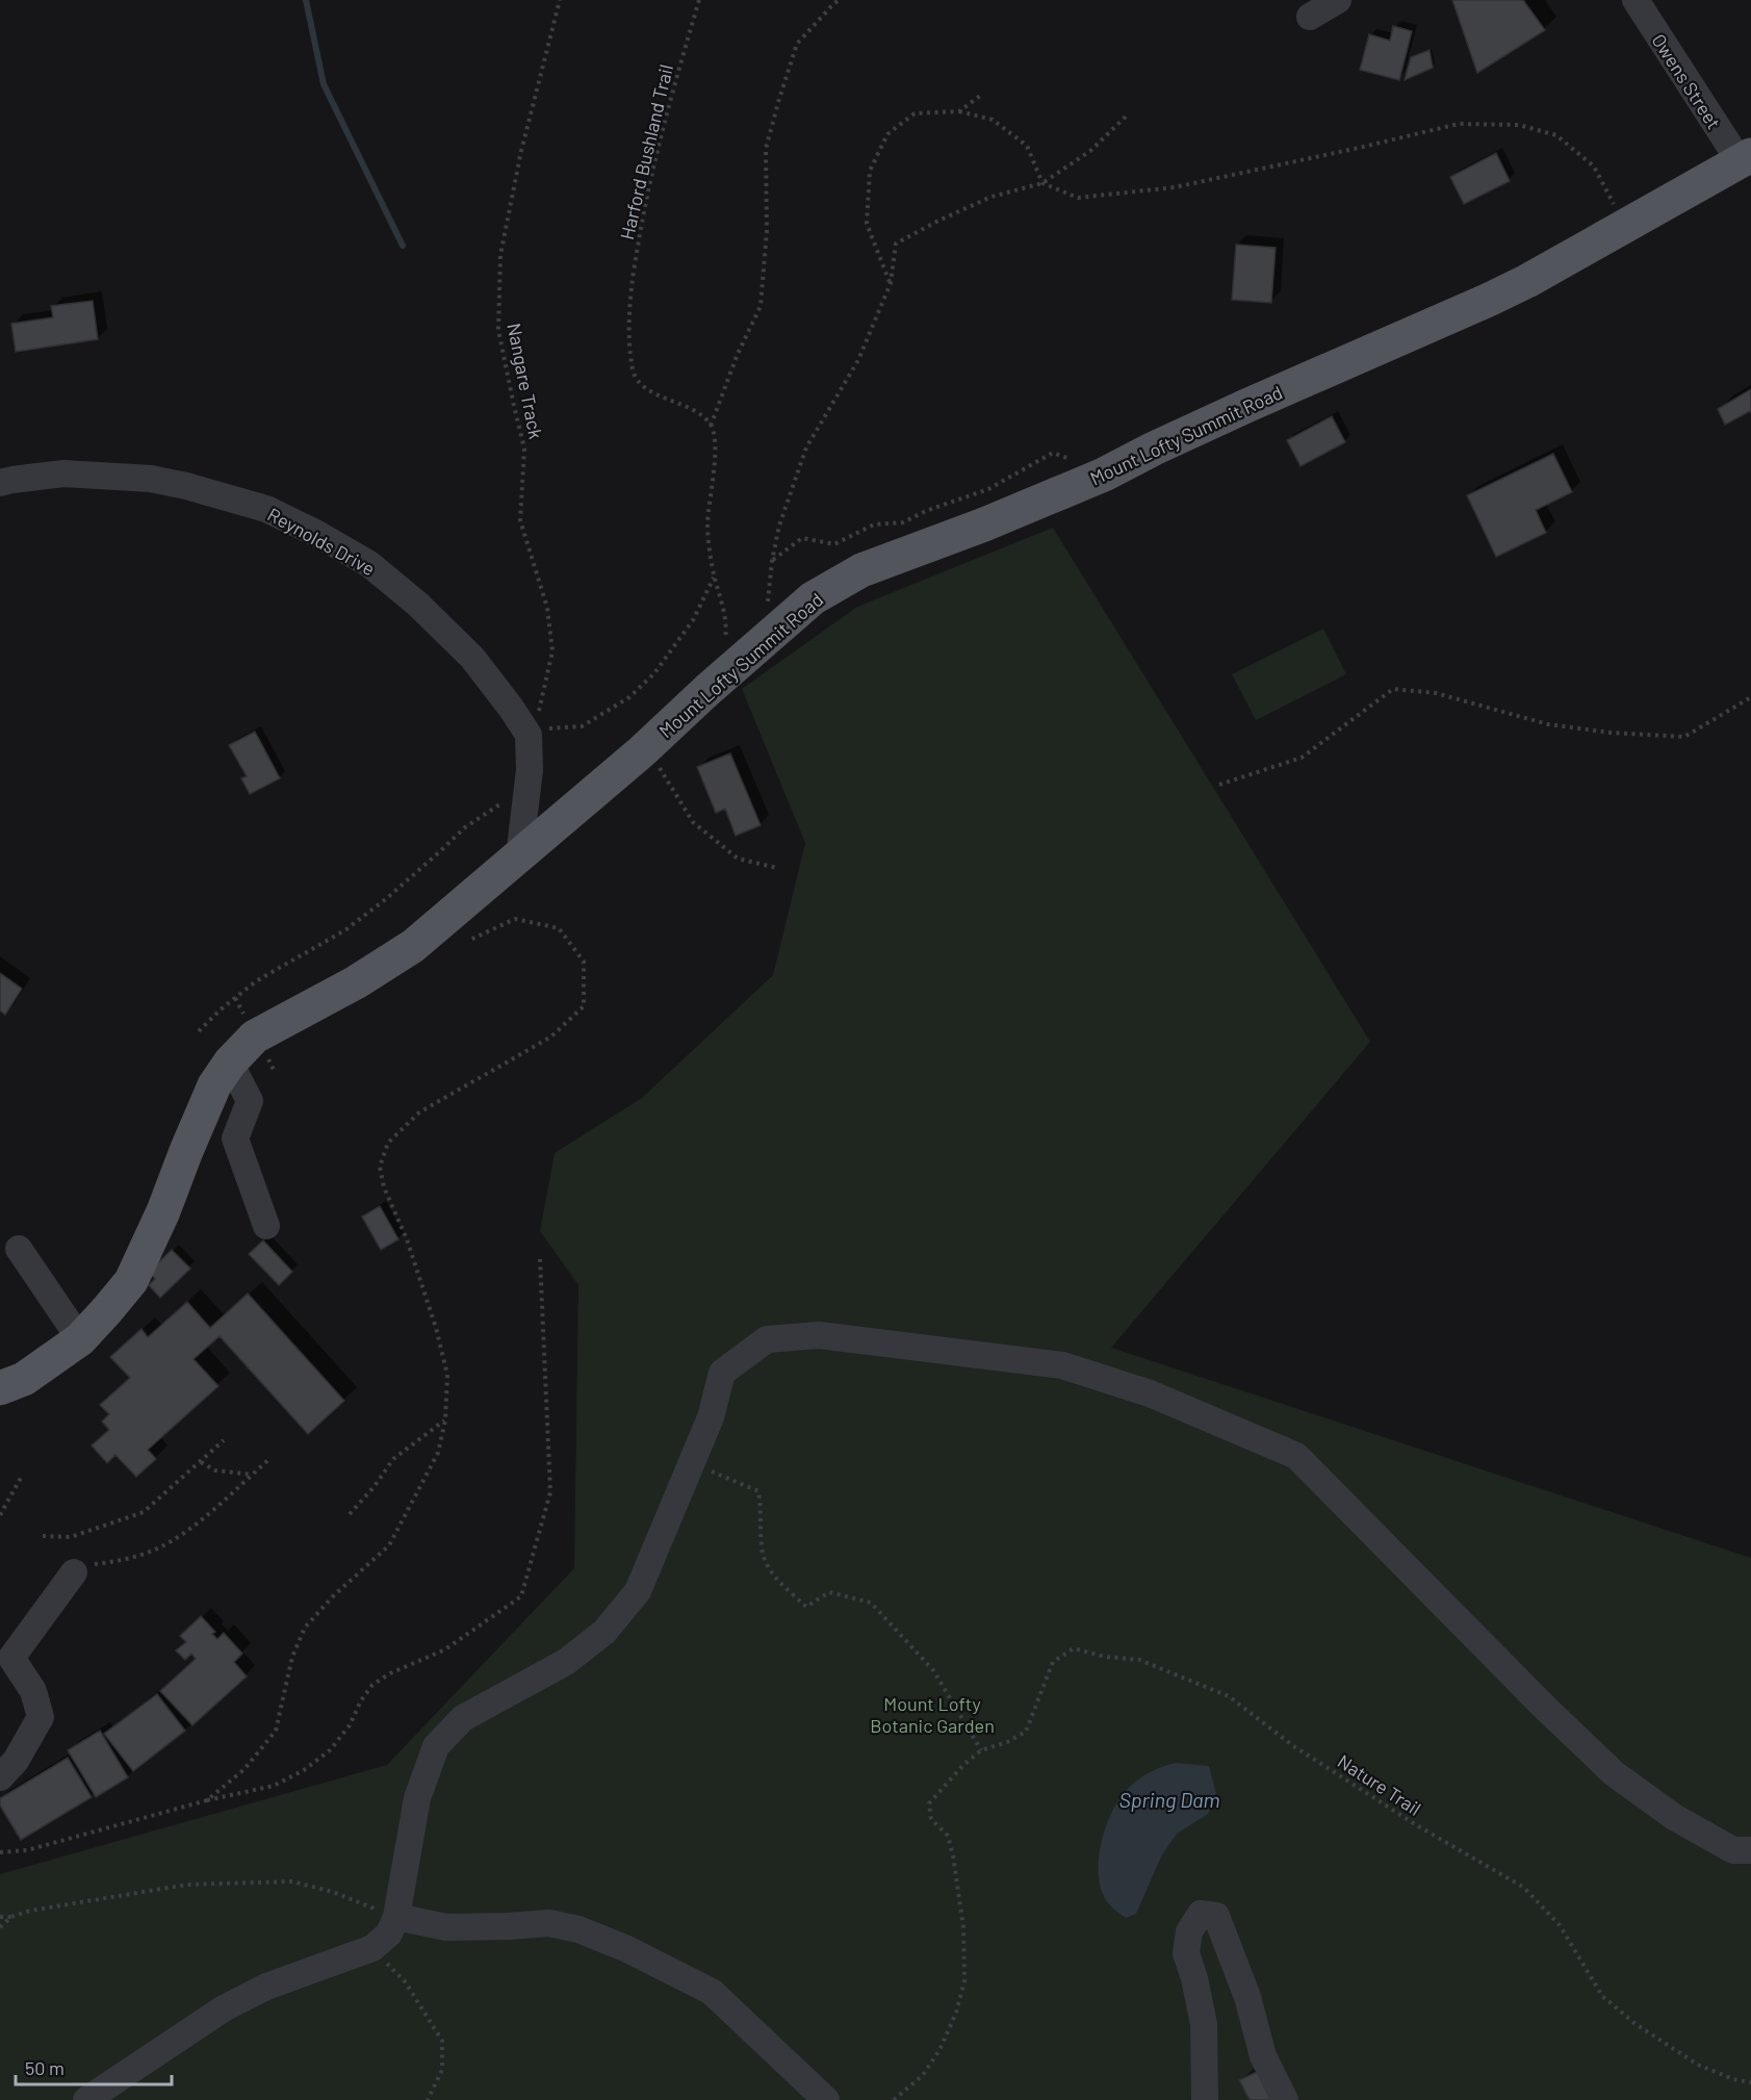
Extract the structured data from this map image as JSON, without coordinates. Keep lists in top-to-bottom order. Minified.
{"streets":{"main road":["Mount Lofty Summit Road"],"street":["Owens Street","Reynolds Drive"],"path":["Harford Bushland Trail","Nangare Track","Nature Trail"]},"crossings":[["Owens Street","Mount Lofty Summit Road"],["Mount Lofty Summit Road","Reynolds Drive"]],"water":["Spring Dam"],"parks":["Mount Lofty Botanic Garden"],"scale_bar":"50 m"}
